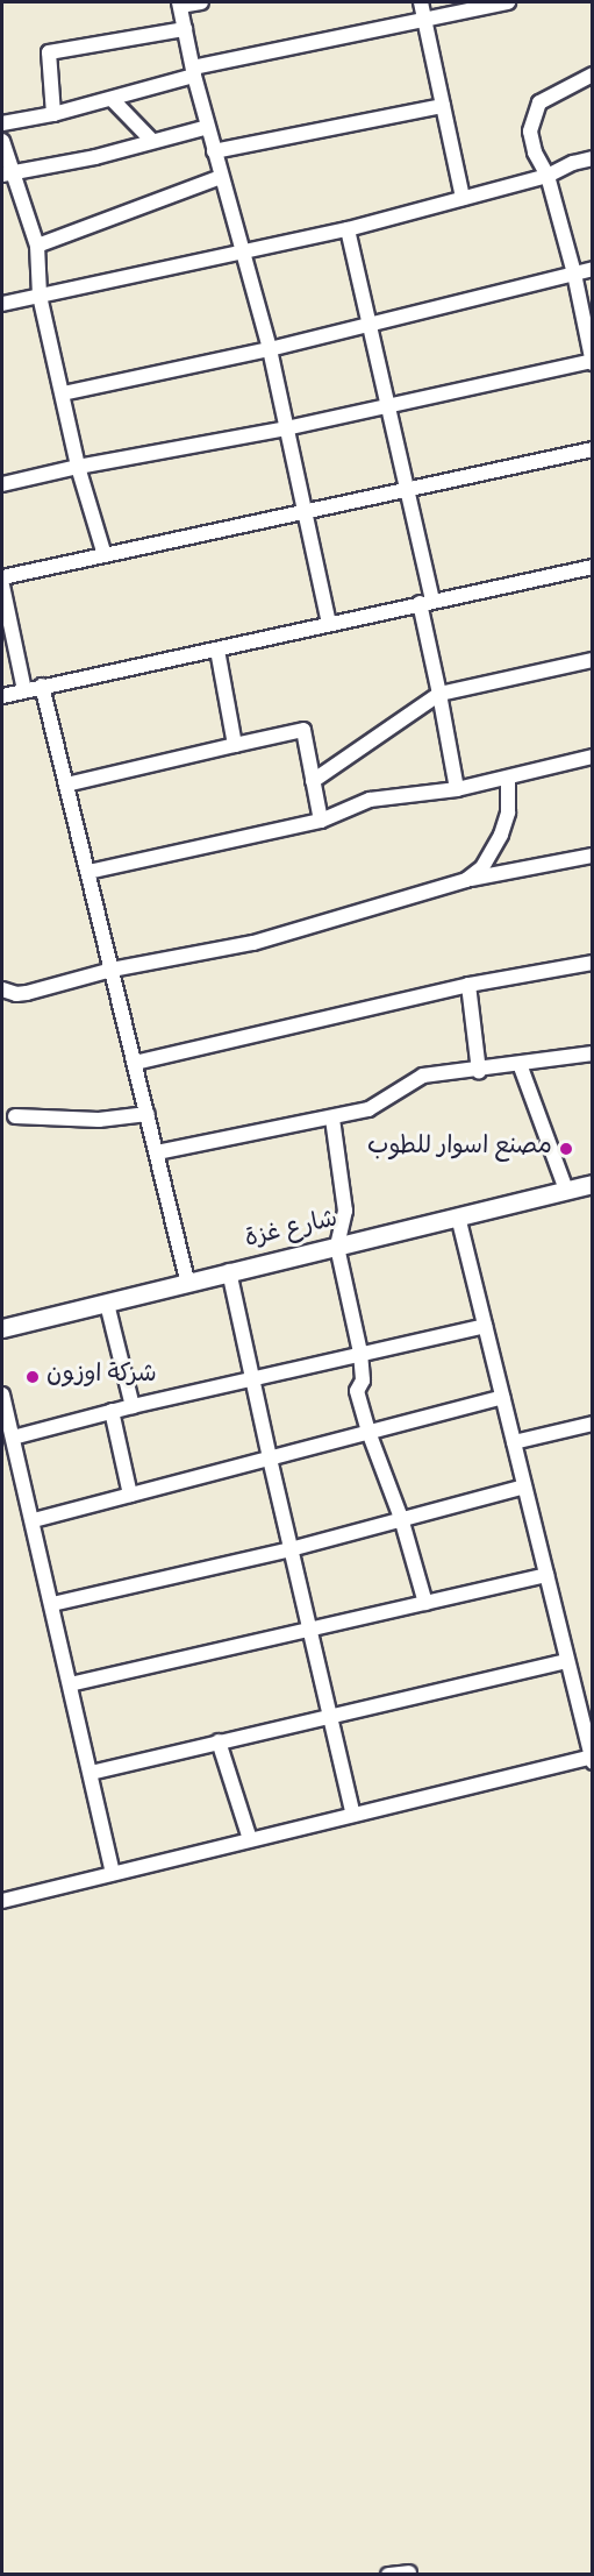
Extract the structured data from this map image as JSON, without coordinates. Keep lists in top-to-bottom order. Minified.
{"streets":{"main road":["شارع غزة"]},"places":["مصنع اسوار للطوب","شركة اوزون"]}
